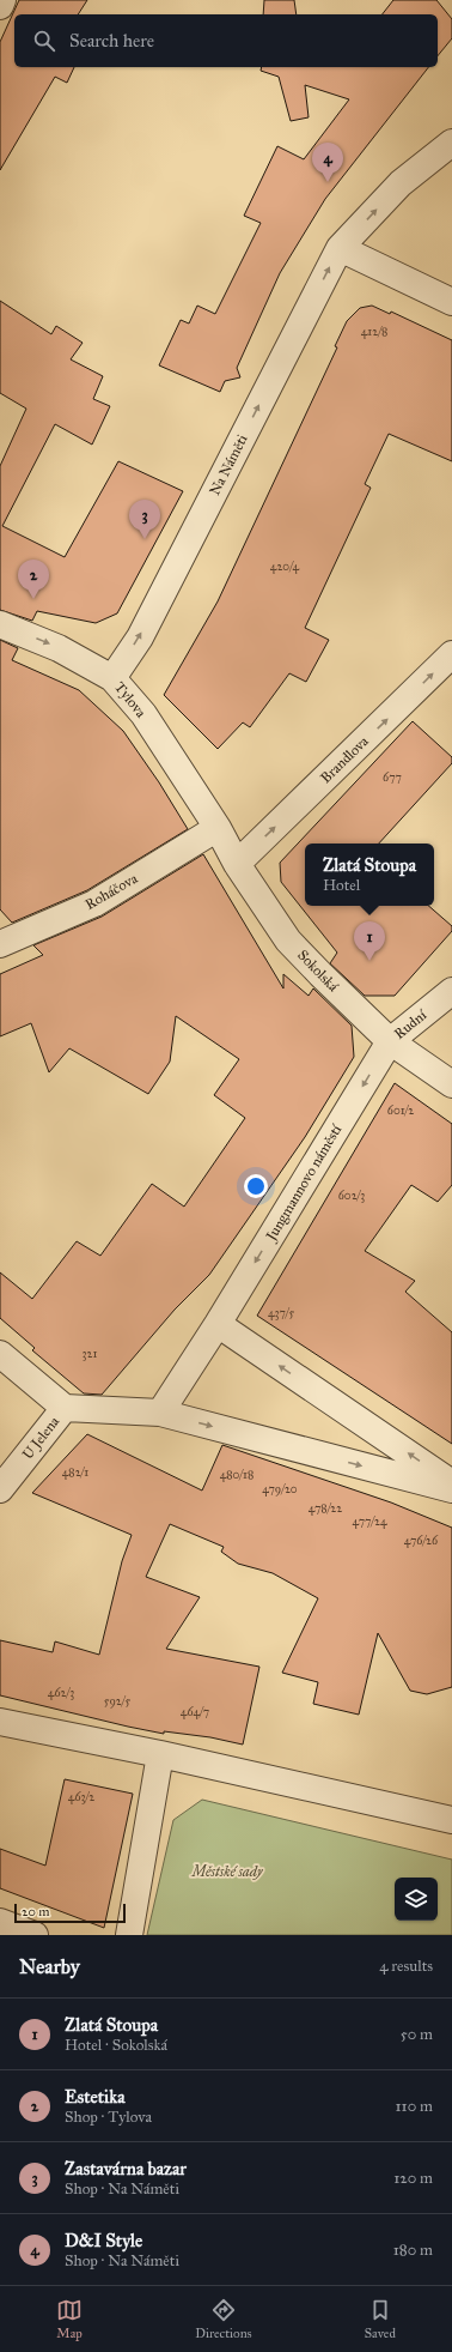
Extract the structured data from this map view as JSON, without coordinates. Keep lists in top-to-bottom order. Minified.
{"streets":{"street":["Na Náměti","Tylova","Brandlova","Roháčova","Sokolská","Rudní","Jungmannovo náměstí","U Jelena"]},"crossings":[["Na Náměti","Tylova"],["Tylova","Roháčova"],["Tylova","Sokolská"],["Brandlova","Sokolská"],["Roháčova","Sokolská"],["Sokolská","Rudní"],["Sokolská","Jungmannovo náměstí"],["Rudní","Jungmannovo náměstí"]],"one_way":["Na Náměti","Tylova","Brandlova","Jungmannovo náměstí"],"parks":["Městské sady"],"house_numbers":["412/8","420/4","677","601/2","602/3","437/5","321","482/1","480/18","479/20","478/22","477/24","476/26","462/3","592/5","464/7","463/2"],"scale_bar":"20 m","page":{"search":"Search here","pins":["4","3","2","1"],"popup":["Zlatá Stoupa","Hotel"],"scale":"20 m","heading":["Nearby","4 results"],"list":[{"mark":"1","name":"Zlatá Stoupa","note":"Hotel · Sokolská","value":"50 m"},{"mark":"2","name":"Estetika","note":"Shop · Tylova","value":"110 m"},{"mark":"3","name":"Zastavárna bazar","note":"Shop · Na Náměti","value":"120 m"},{"mark":"4","name":"D&I Style","note":"Shop · Na Náměti","value":"180 m"}],"nav":["Map","Directions","Saved"]}}
